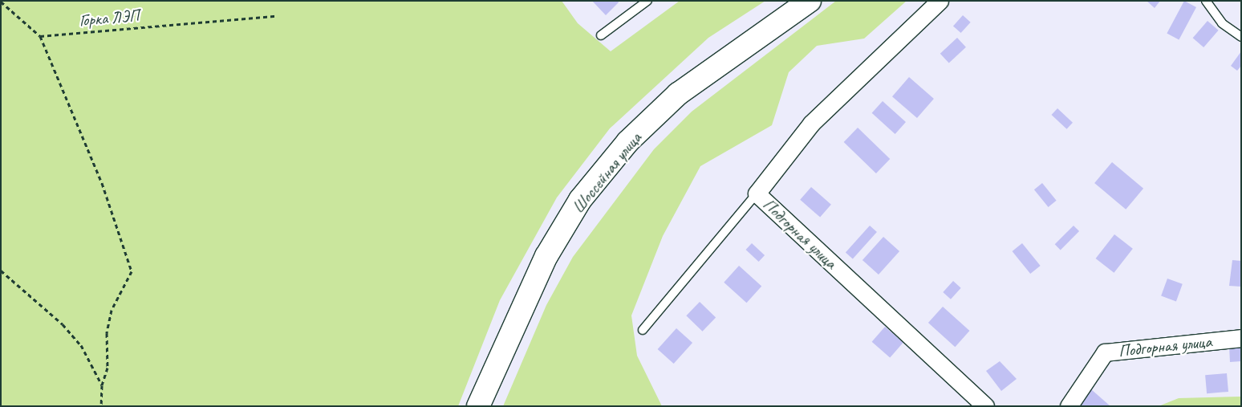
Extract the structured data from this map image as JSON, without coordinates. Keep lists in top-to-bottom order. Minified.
{"streets":{"main road":["Шоссейная улица"],"street":["Подгорная улица"],"path":["Горка ЛЭП"]}}
